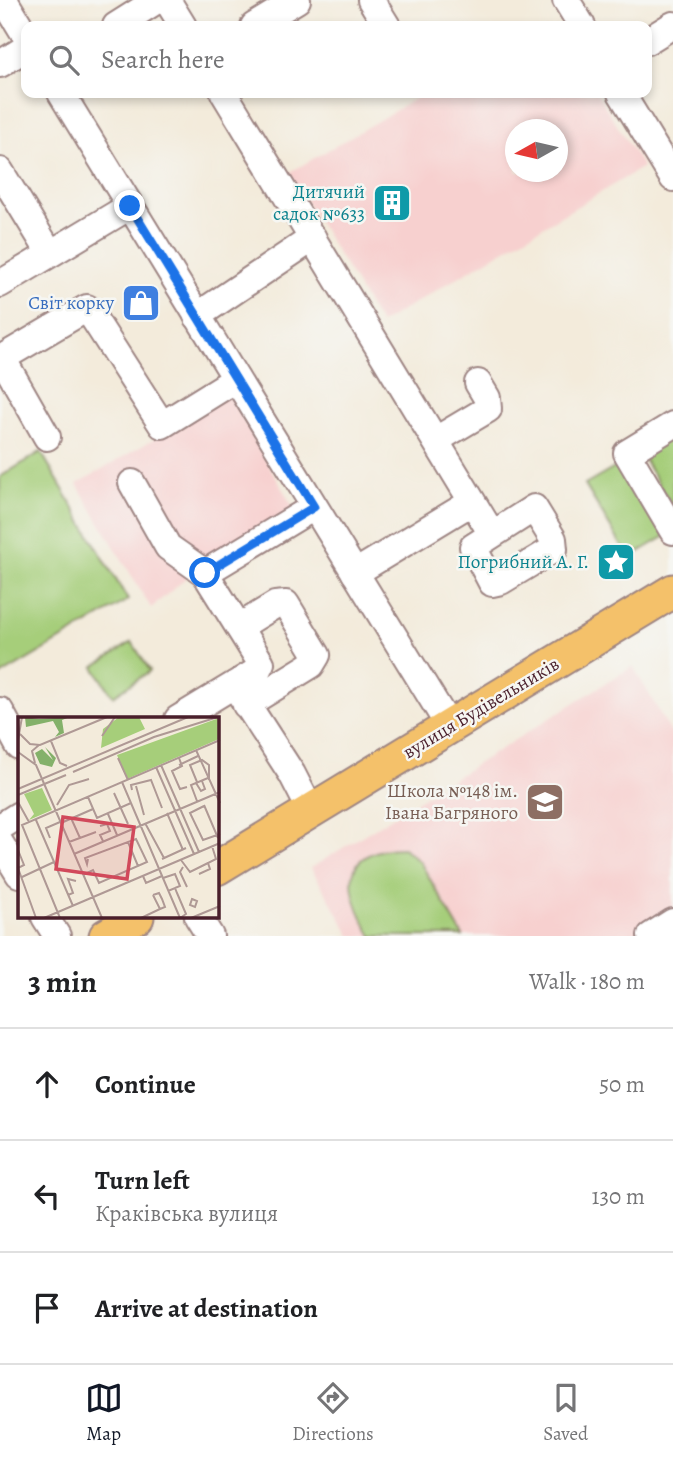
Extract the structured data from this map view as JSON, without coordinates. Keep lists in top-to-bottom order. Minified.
{"streets":{"main road":["вулиця Будівельників"]},"places":{"building":["Дитячий садок №633"],"shop":["Світ корку"],"place":["Погрибний А. Г."],"school or university":["Школа №148 ім. Івана Багряного"]},"north":"left","page":{"search":"Search here","heading":["3 min","Walk · 180 m"],"list":[["Continue","50 m"],["Turn left","Краківська вулиця","130 m"],"Arrive at destination"],"nav":["Map","Directions","Saved"]}}
